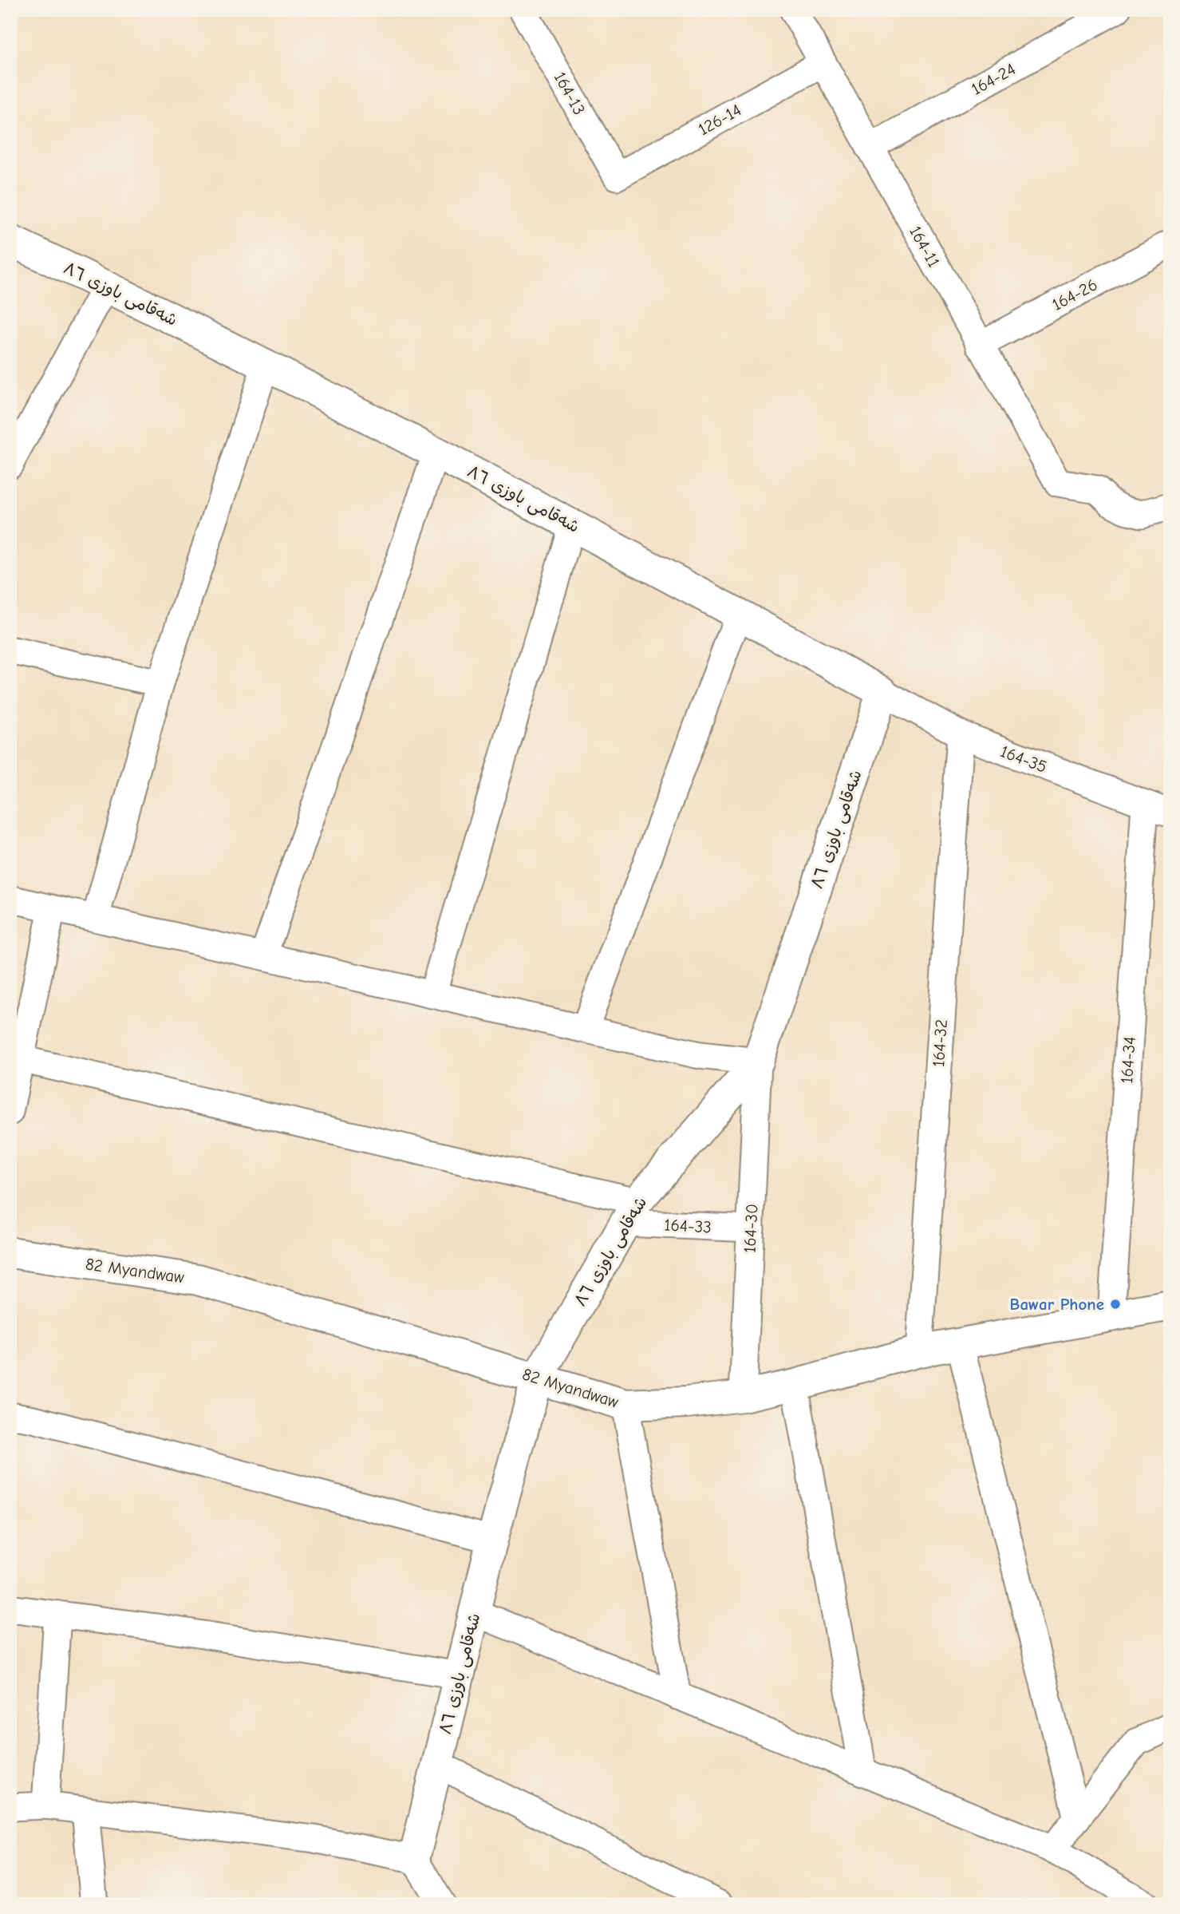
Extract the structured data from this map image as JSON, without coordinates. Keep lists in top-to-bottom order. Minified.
{"streets":{"street":["164-24","164-13","126-14","164-11","شەقامی باوزی ٨٦","164-26","164-35","164-32","164-34","164-33","164-30","82 Myandwaw"]},"crossings":[["164-24","164-11"],["164-13","126-14"],["126-14","164-11"],["164-11","164-26"],["شەقامی باوزی ٨٦","164-35"],["شەقامی باوزی ٨٦","164-33"],["شەقامی باوزی ٨٦","164-30"],["شەقامی باوزی ٨٦","82 Myandwaw"],["164-35","164-32"],["164-35","164-34"],["164-32","82 Myandwaw"],["164-34","82 Myandwaw"],["164-33","164-30"],["164-30","82 Myandwaw"]],"places":["Bawar Phone"]}
